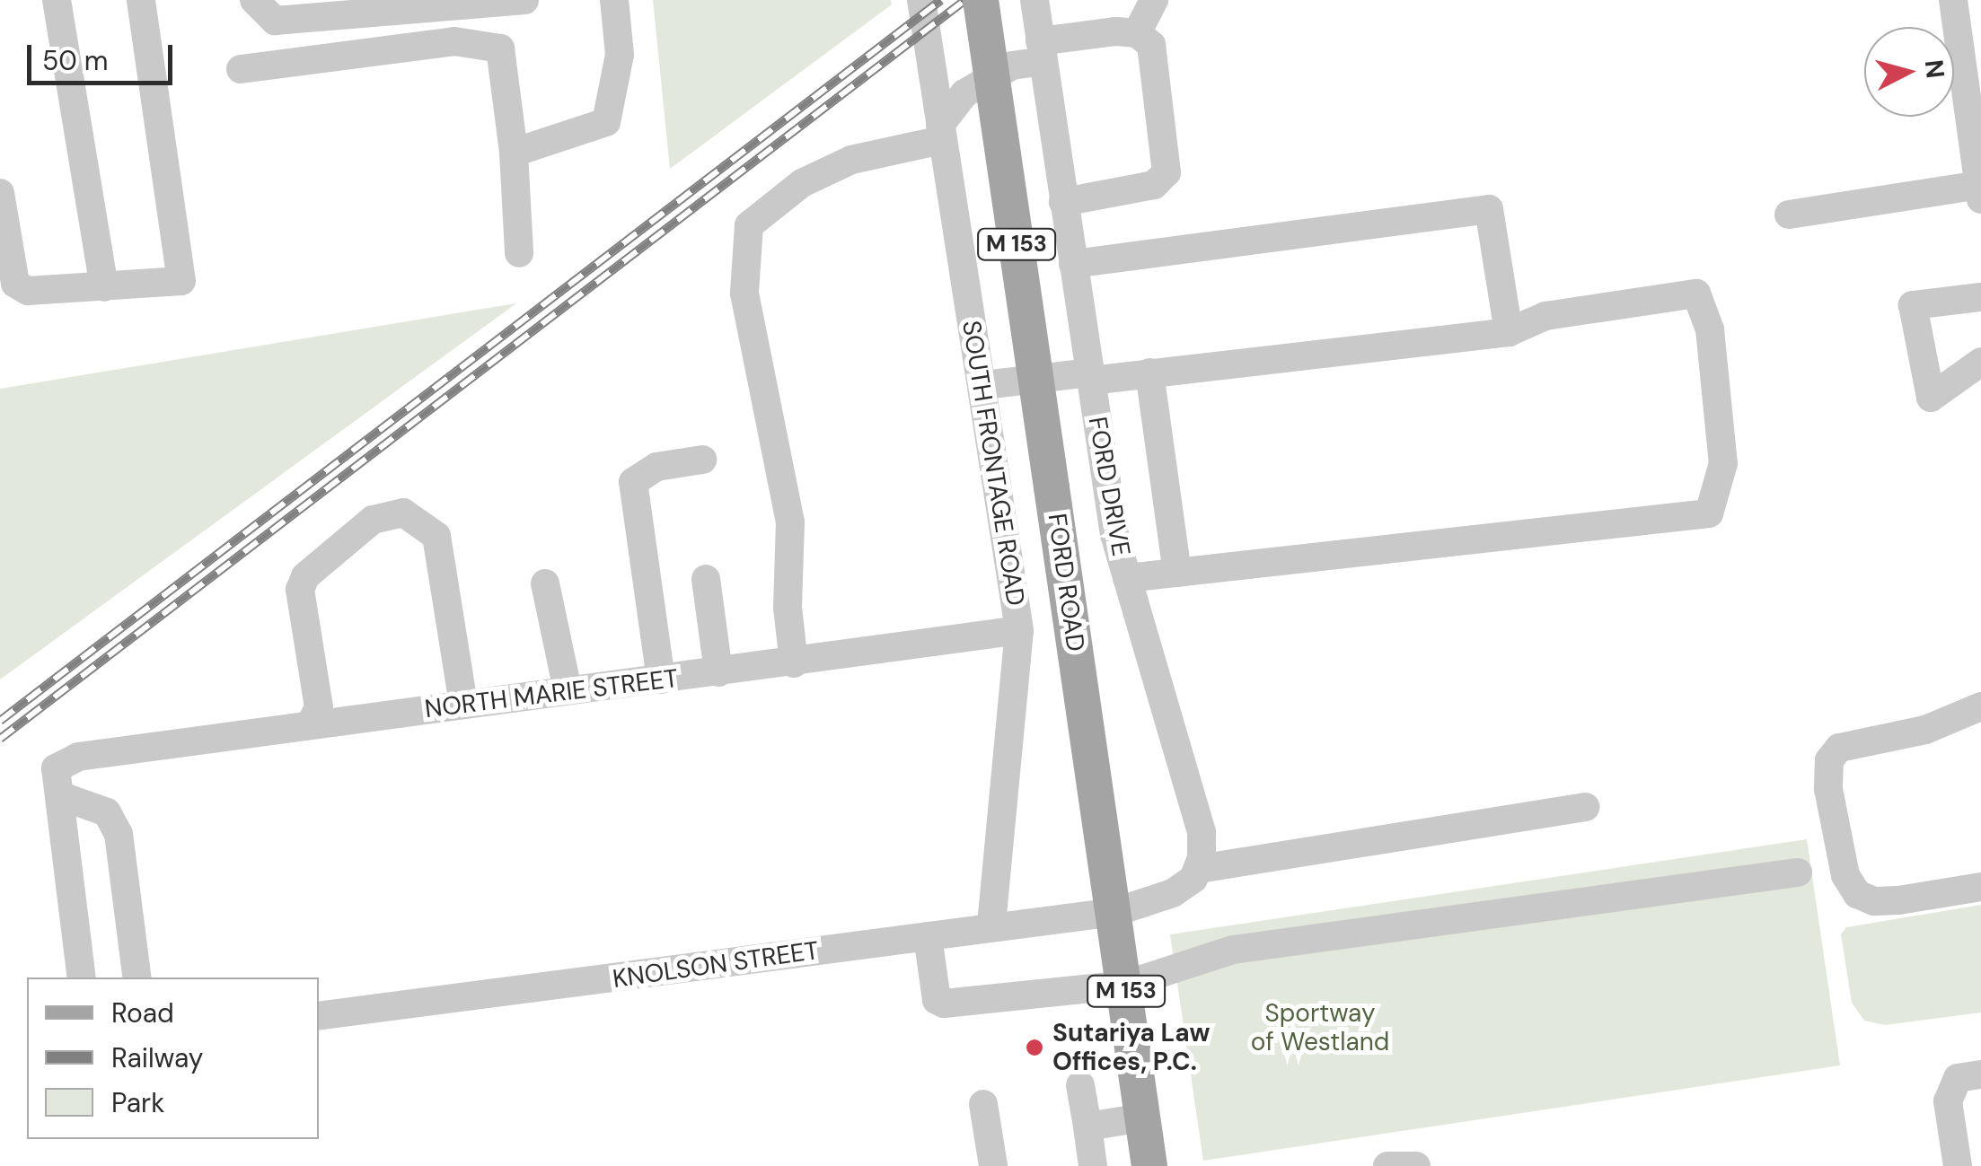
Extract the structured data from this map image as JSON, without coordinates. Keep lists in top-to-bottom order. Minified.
{"streets":{"main road":["M 153","FORD ROAD"],"street":["SOUTH FRONTAGE ROAD","FORD DRIVE","NORTH MARIE STREET","KNOLSON STREET"]},"crossings":[["SOUTH FRONTAGE ROAD","NORTH MARIE STREET"],["SOUTH FRONTAGE ROAD","KNOLSON STREET"],["FORD ROAD","KNOLSON STREET"]],"parks":["Sportway of Westland"],"places":["Sutariya Law Offices, P.C."],"legend":["Road","Railway","Park"],"scale_bar":"50 m","north":"right"}
